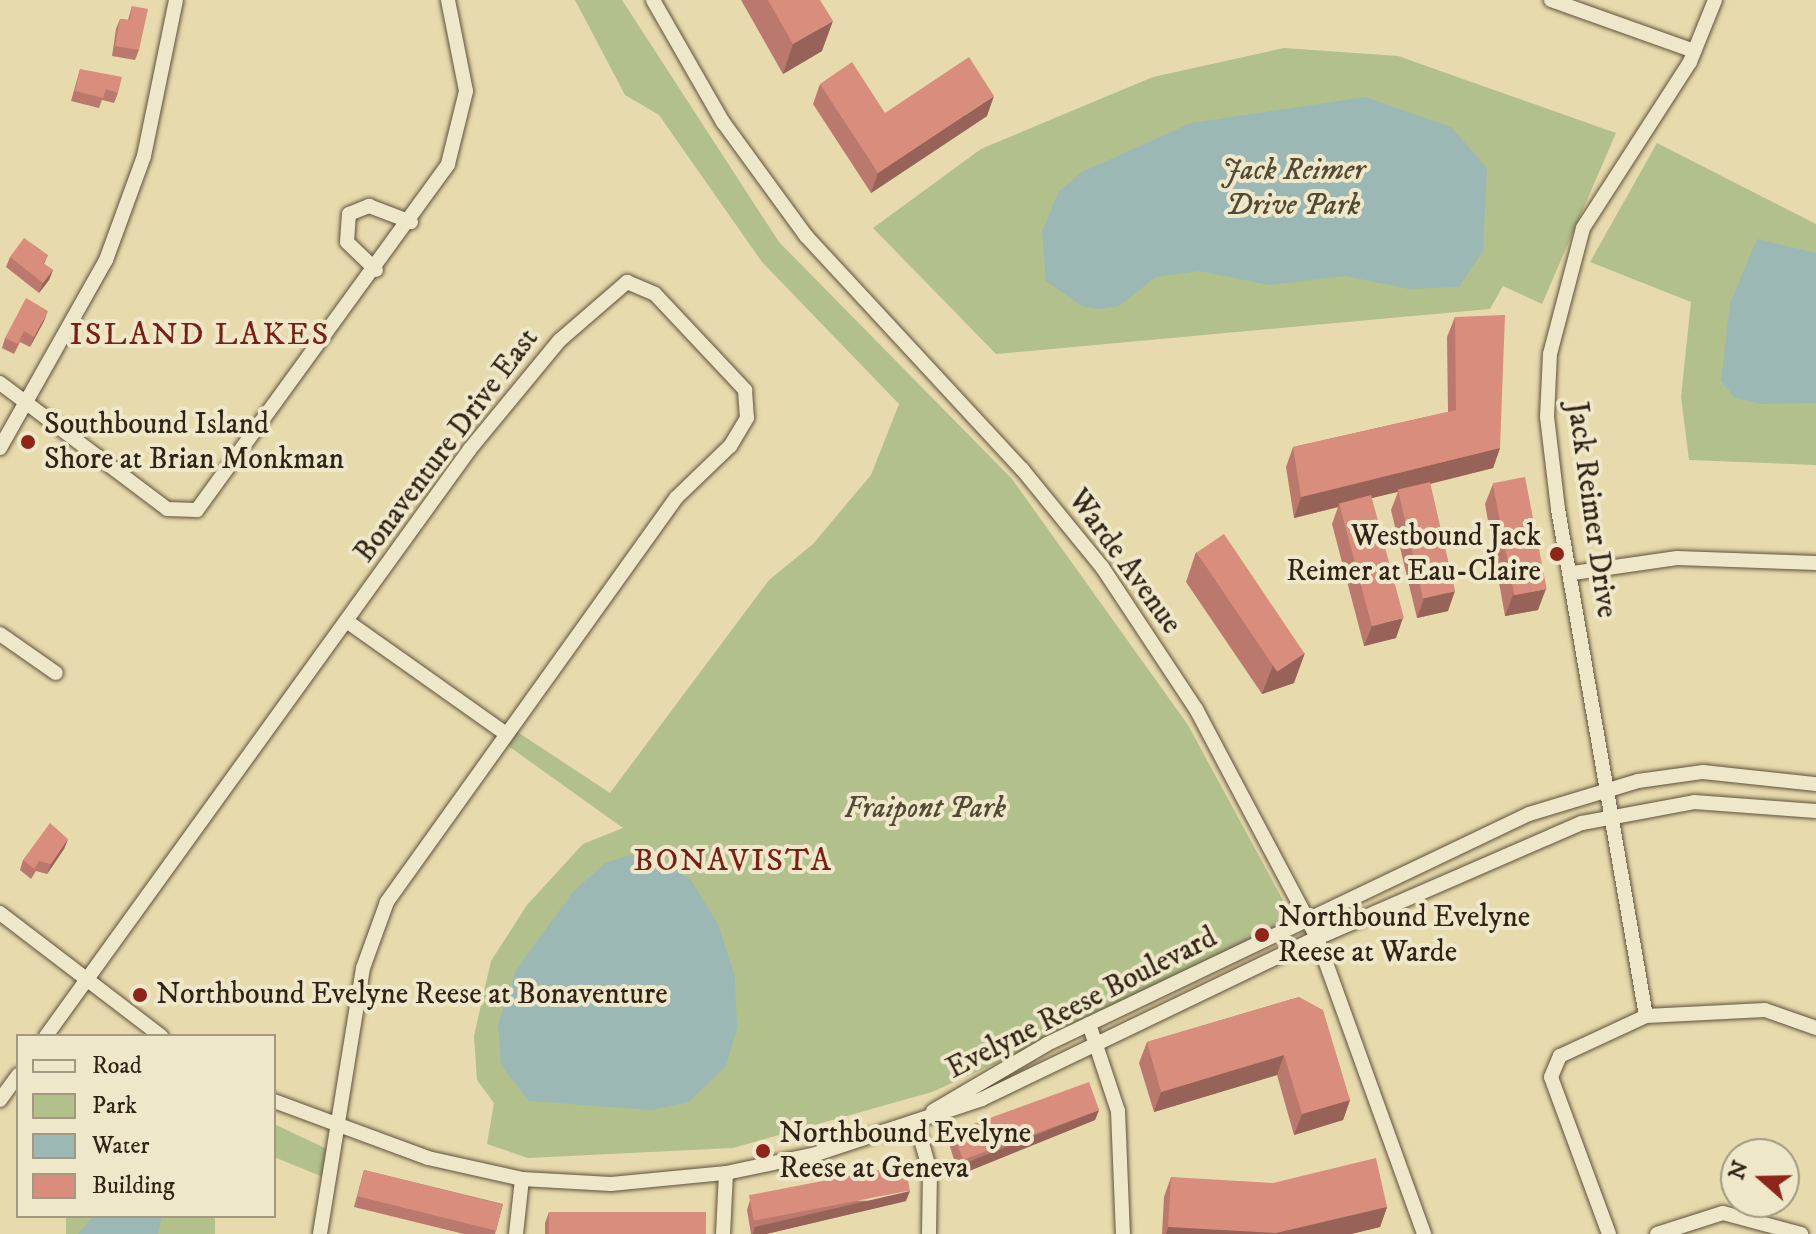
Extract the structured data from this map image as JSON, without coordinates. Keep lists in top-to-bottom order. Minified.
{"streets":{"street":["Bonaventure Drive East","Jack Reimer Drive","Warde Avenue","Evelyne Reese Boulevard"]},"crossings":[["Bonaventure Drive East","Evelyne Reese Boulevard"],["Jack Reimer Drive","Evelyne Reese Boulevard"],["Warde Avenue","Evelyne Reese Boulevard"]],"districts":["ISLAND LAKES","BONAVISTA"],"parks":["Jack Reimer Drive Park","Fraipont Park"],"places":["Southbound Island Shore at Brian Monkman","Westbound Jack Reimer at Eau-Claire","Northbound Evelyne Reese at Warde","Northbound Evelyne Reese at Bonaventure","Northbound Evelyne Reese at Geneva"],"legend":["Road","Park","Water","Building"],"north":"left"}
